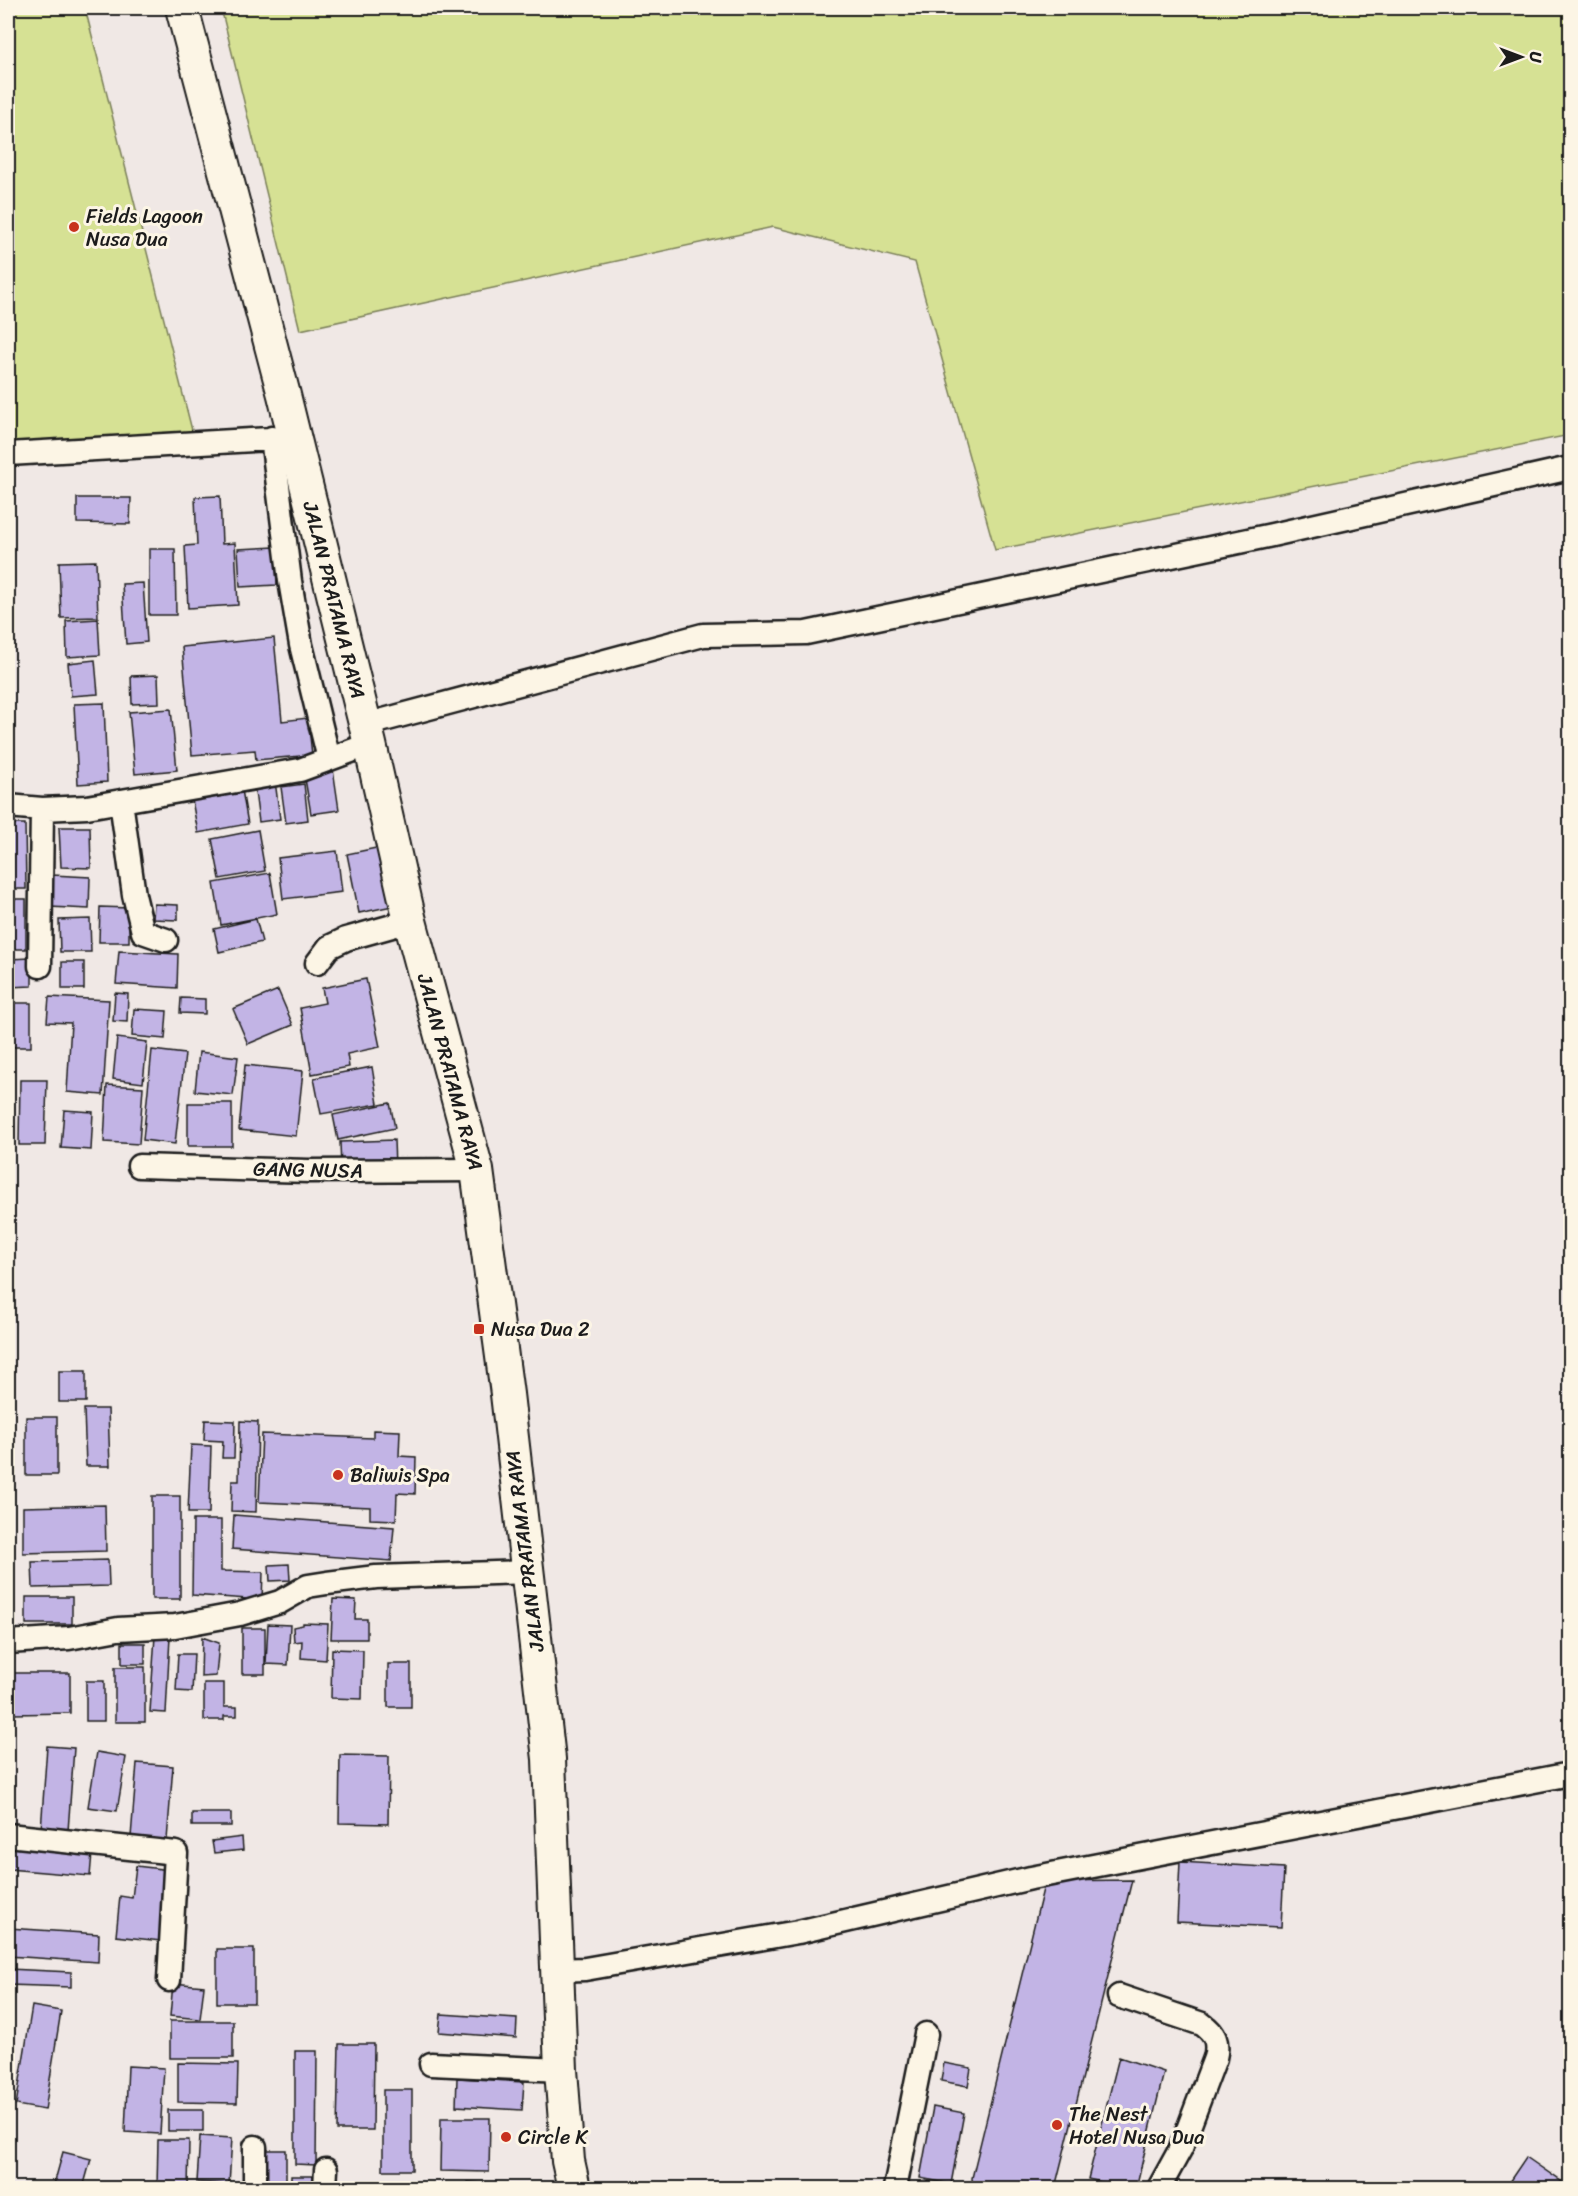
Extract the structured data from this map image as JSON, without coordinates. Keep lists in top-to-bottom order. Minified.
{"streets":{"main road":["JALAN PRATAMA RAYA"],"street":["GANG NUSA"]},"crossings":[["JALAN PRATAMA RAYA","GANG NUSA"]],"places":{"other":["Fields Lagoon Nusa Dua","Baliwis Spa","The Nest Hotel Nusa Dua","Circle K"],"transit":["Nusa Dua 2"]},"north":"right"}
